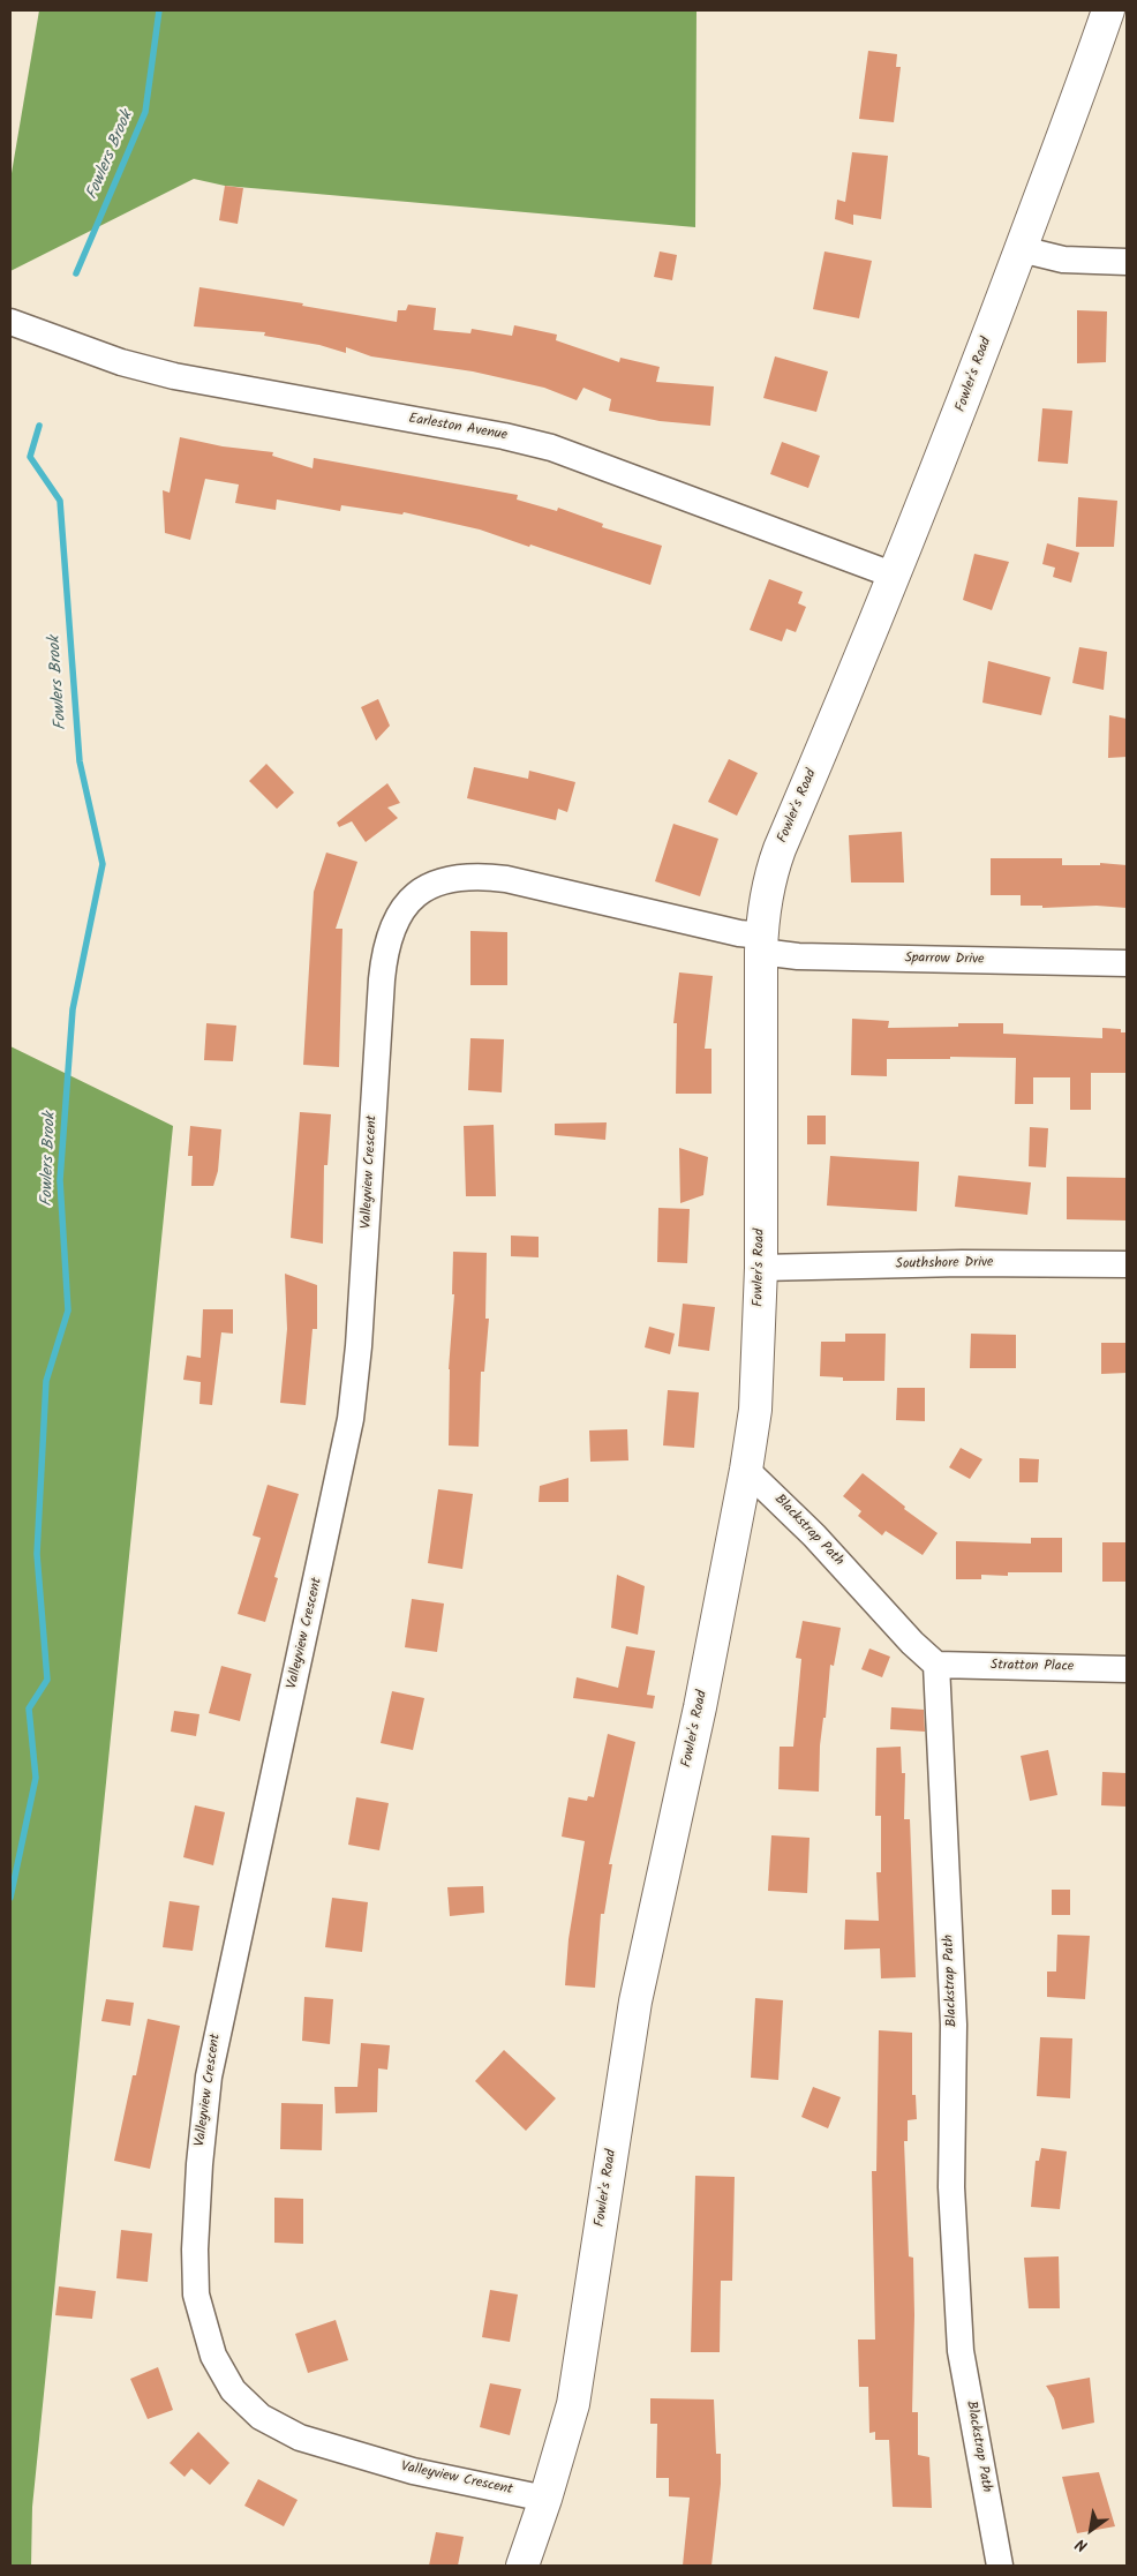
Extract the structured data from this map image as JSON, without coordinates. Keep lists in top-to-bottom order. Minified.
{"streets":{"street":["Fowler's Road","Earleston Avenue","Sparrow Drive","Valleyview Crescent","Southshore Drive","Blackstrap Path","Stratton Place"]},"crossings":[["Fowler's Road","Earleston Avenue"],["Fowler's Road","Sparrow Drive"],["Fowler's Road","Valleyview Crescent"],["Fowler's Road","Southshore Drive"],["Fowler's Road","Blackstrap Path"],["Sparrow Drive","Valleyview Crescent"],["Blackstrap Path","Stratton Place"]],"water":["Fowlers Brook"],"north":"bottom left"}
